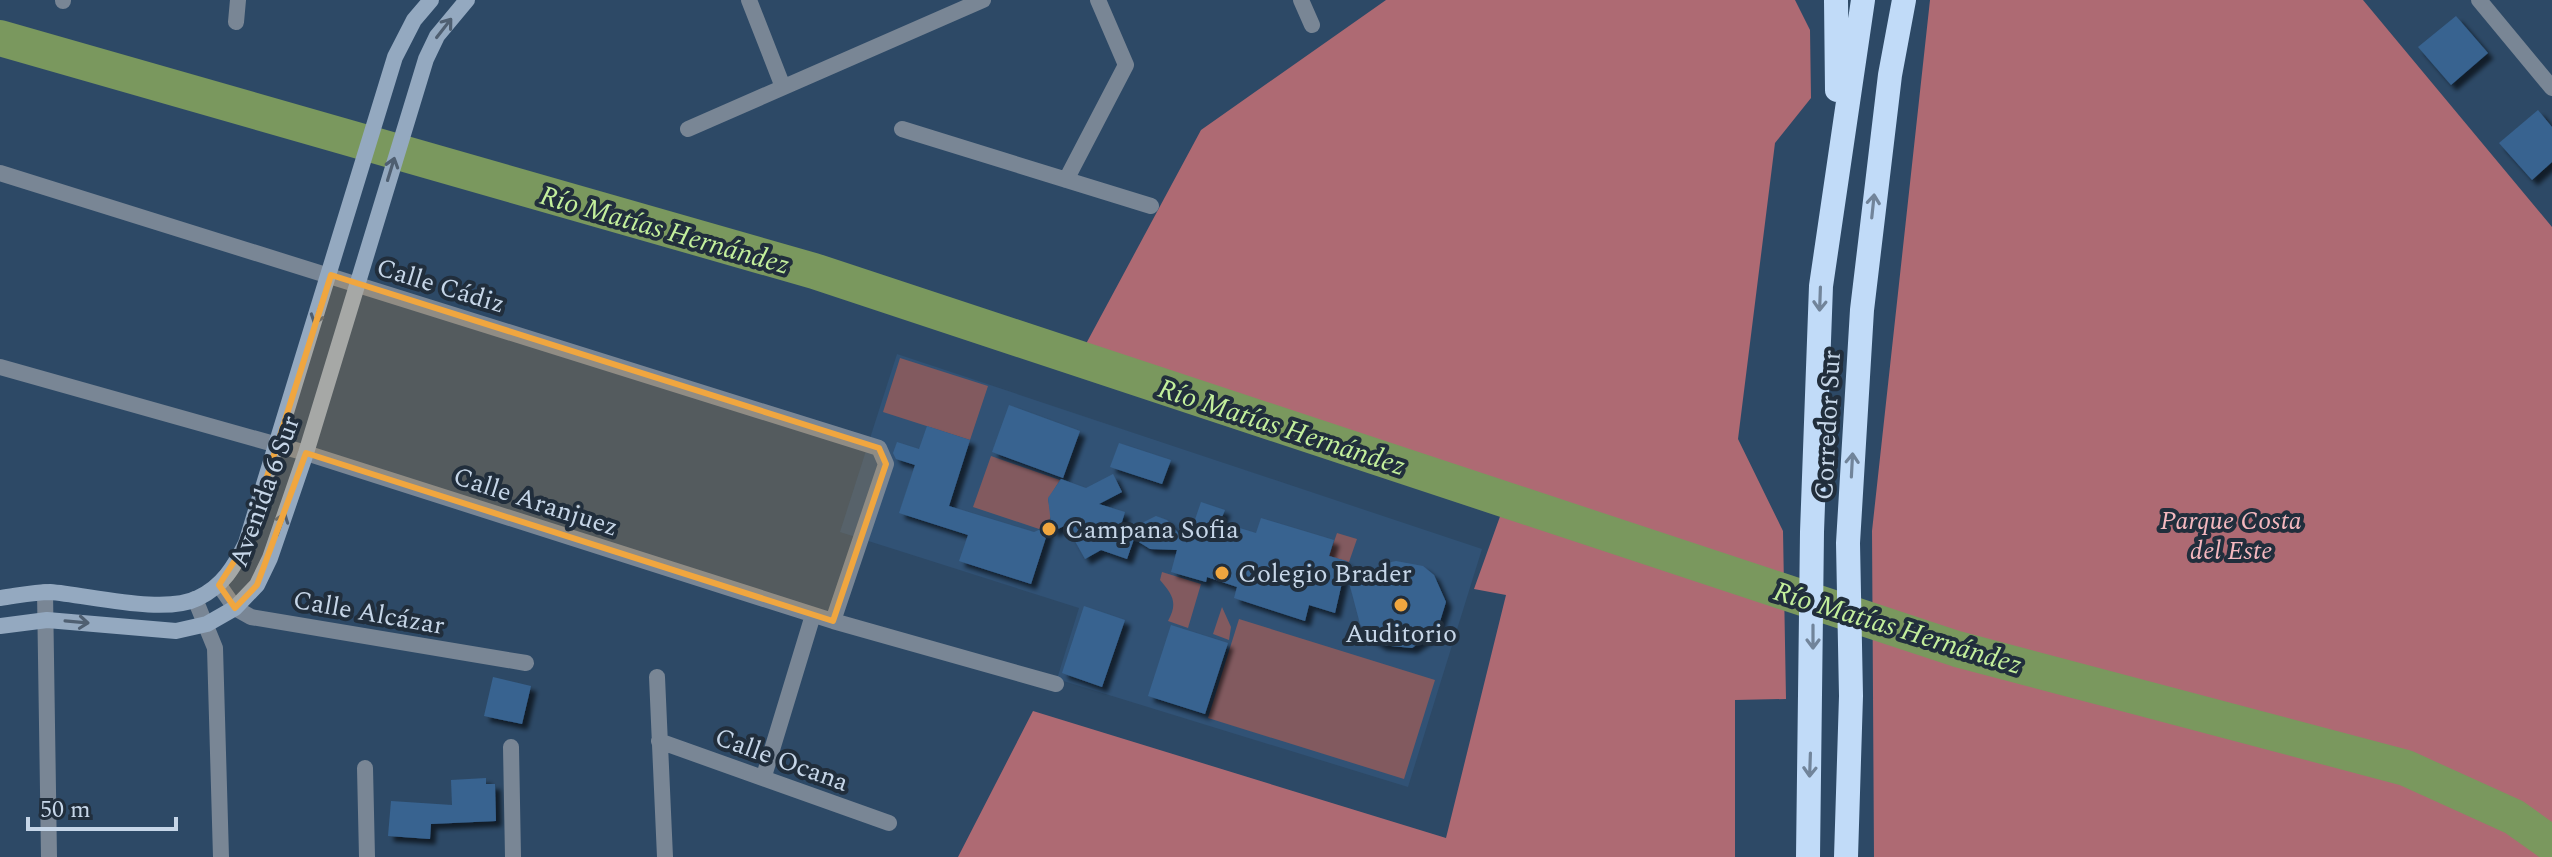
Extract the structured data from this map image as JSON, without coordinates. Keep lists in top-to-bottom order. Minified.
{"streets":{"highway":["Corredor Sur"],"main road":["Avenida 6 Sur"],"street":["Calle Cádiz","Calle Aranjuez","Calle Alcázar","Calle Ocana"]},"crossings":[["Calle Cádiz","Avenida 6 Sur"],["Calle Cádiz","Calle Aranjuez"],["Avenida 6 Sur","Calle Aranjuez"],["Avenida 6 Sur","Calle Alcázar"]],"water":["Río Matías Hernández"],"parks":["Parque Costa del Este"],"places":["Campana Sofia","Colegio Brader","Auditorio"],"scale_bar":"50 m"}
